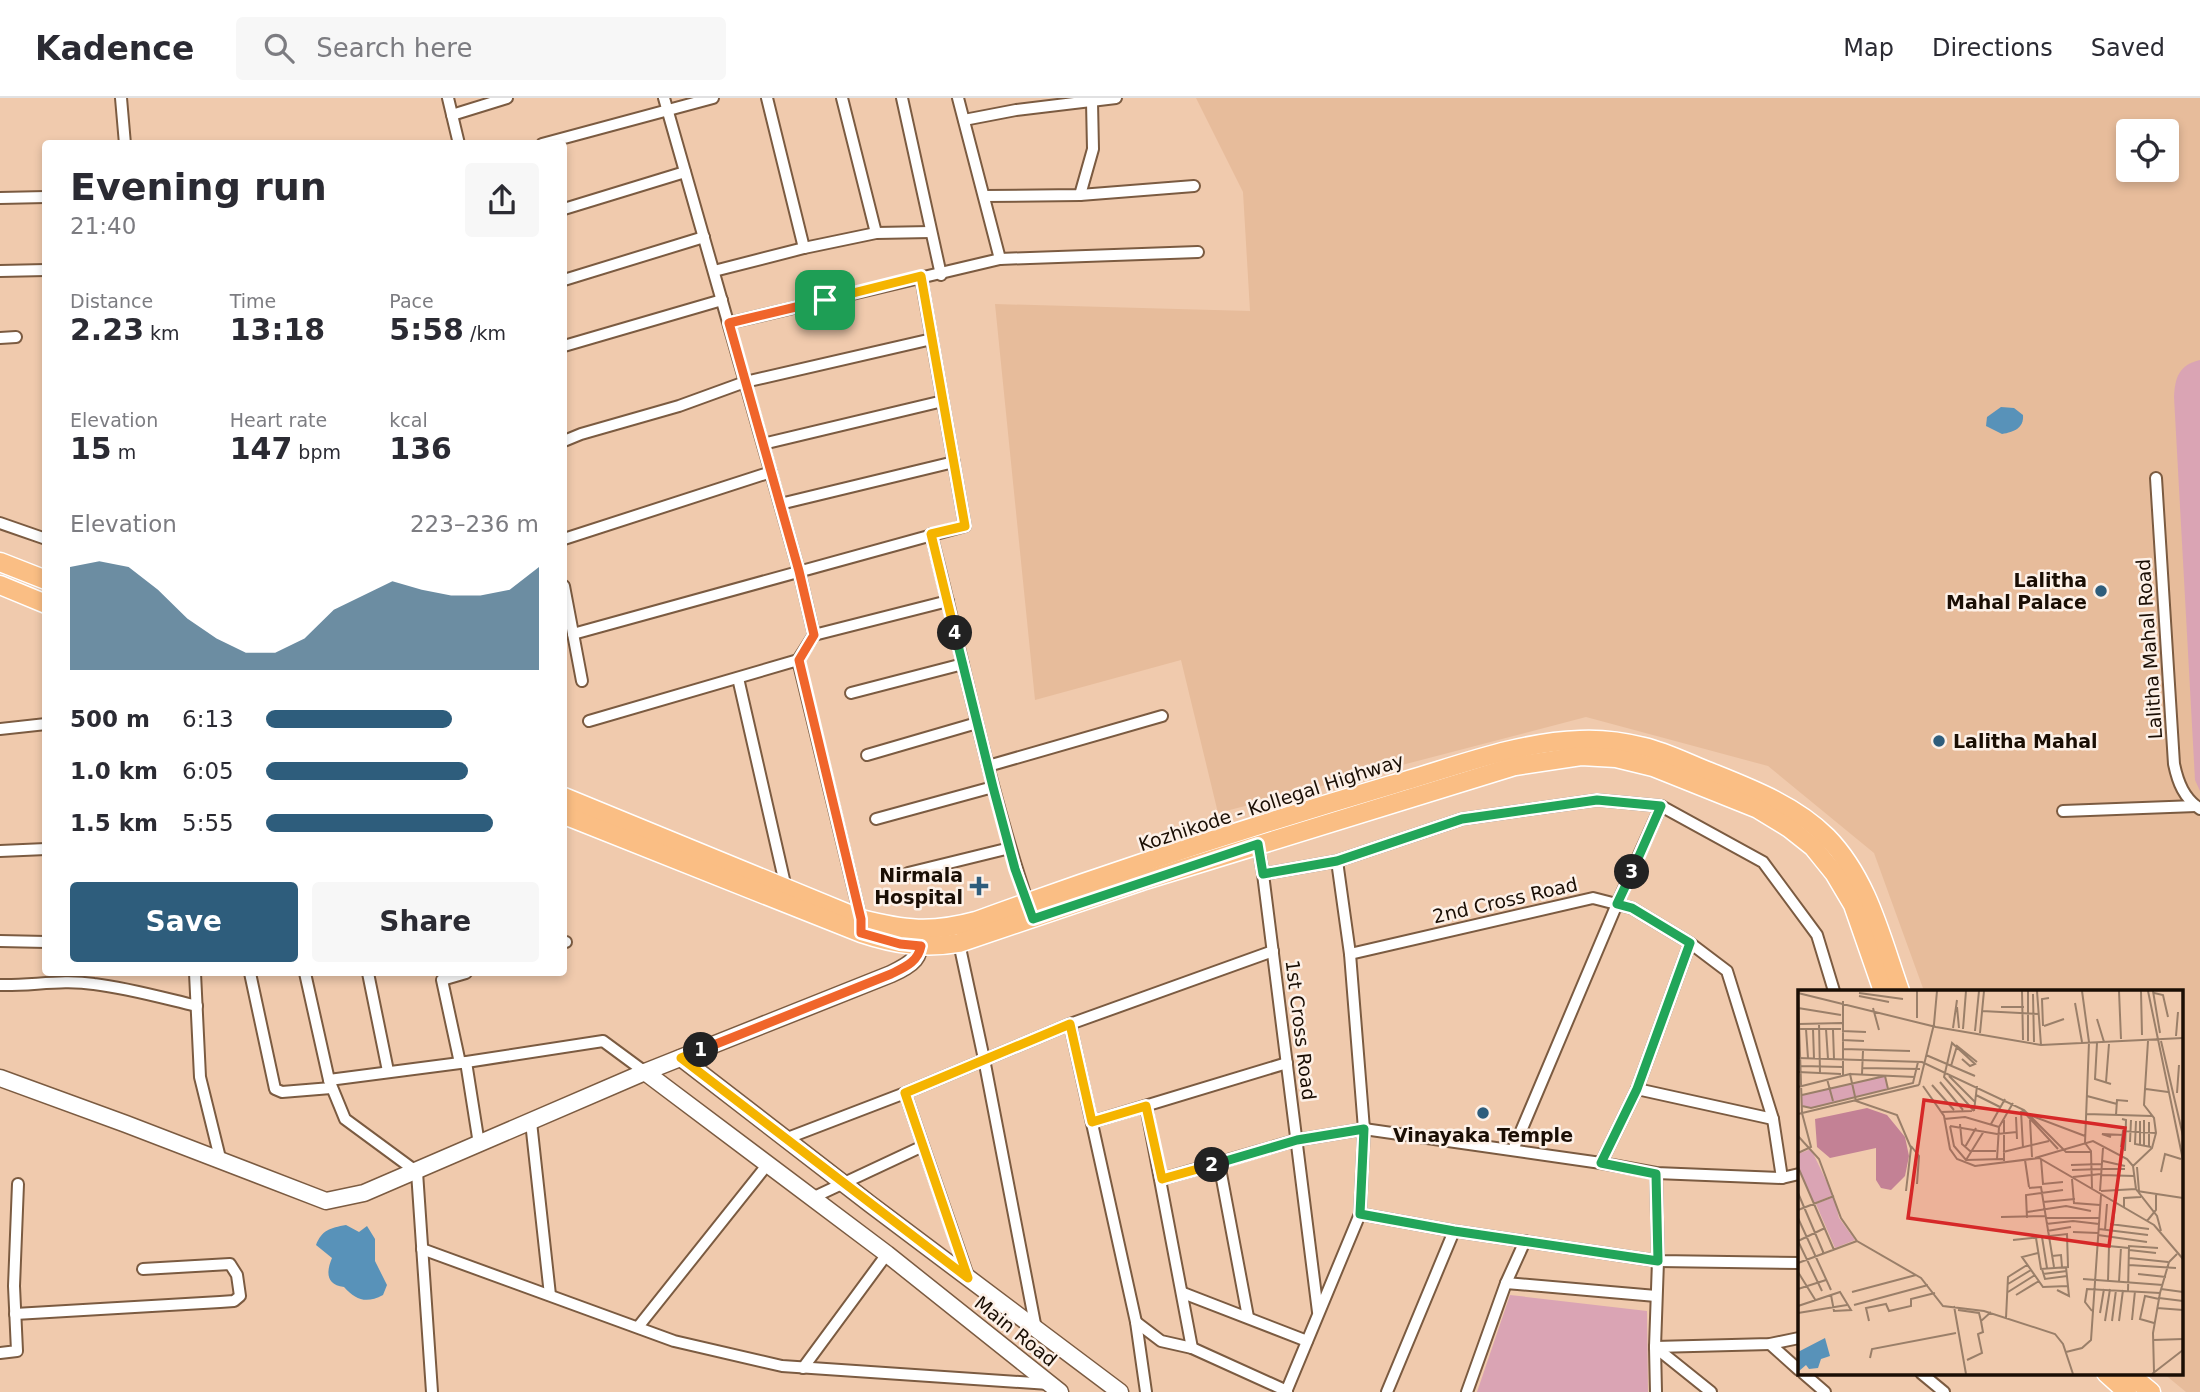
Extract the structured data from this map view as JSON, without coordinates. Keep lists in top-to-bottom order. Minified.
{"streets":{"main road":["Kozhikode - Kollegal Highway"],"street":["Lalitha Mahal Road","2nd Cross Road","1st Cross Road","Main Road"]},"crossings":[["Kozhikode - Kollegal Highway","1st Cross Road"]],"places":{"other":["Lalitha Mahal Palace","Lalitha Mahal","Vinayaka Temple"],"health":["Nirmala Hospital"]},"page":{"header":"Kadence","search":"Search here","nav":["Map","Directions","Saved"],"heading":["Evening run","21:40"],"stats":[["Distance","2.23 km"],["Time","13:18"],["Pace","5:58 /km"],["Elevation","15 m"],["Heart rate","147 bpm"],["kcal","136"]],"chart":["Elevation","223–236 m"],"pins":["4","3","1","2"],"list":[{"name":"500 m","note":"6:13"},{"name":"1.0 km","note":"6:05"},{"name":"1.5 km","note":"5:55"}],"buttons":["Save","Share"]}}
